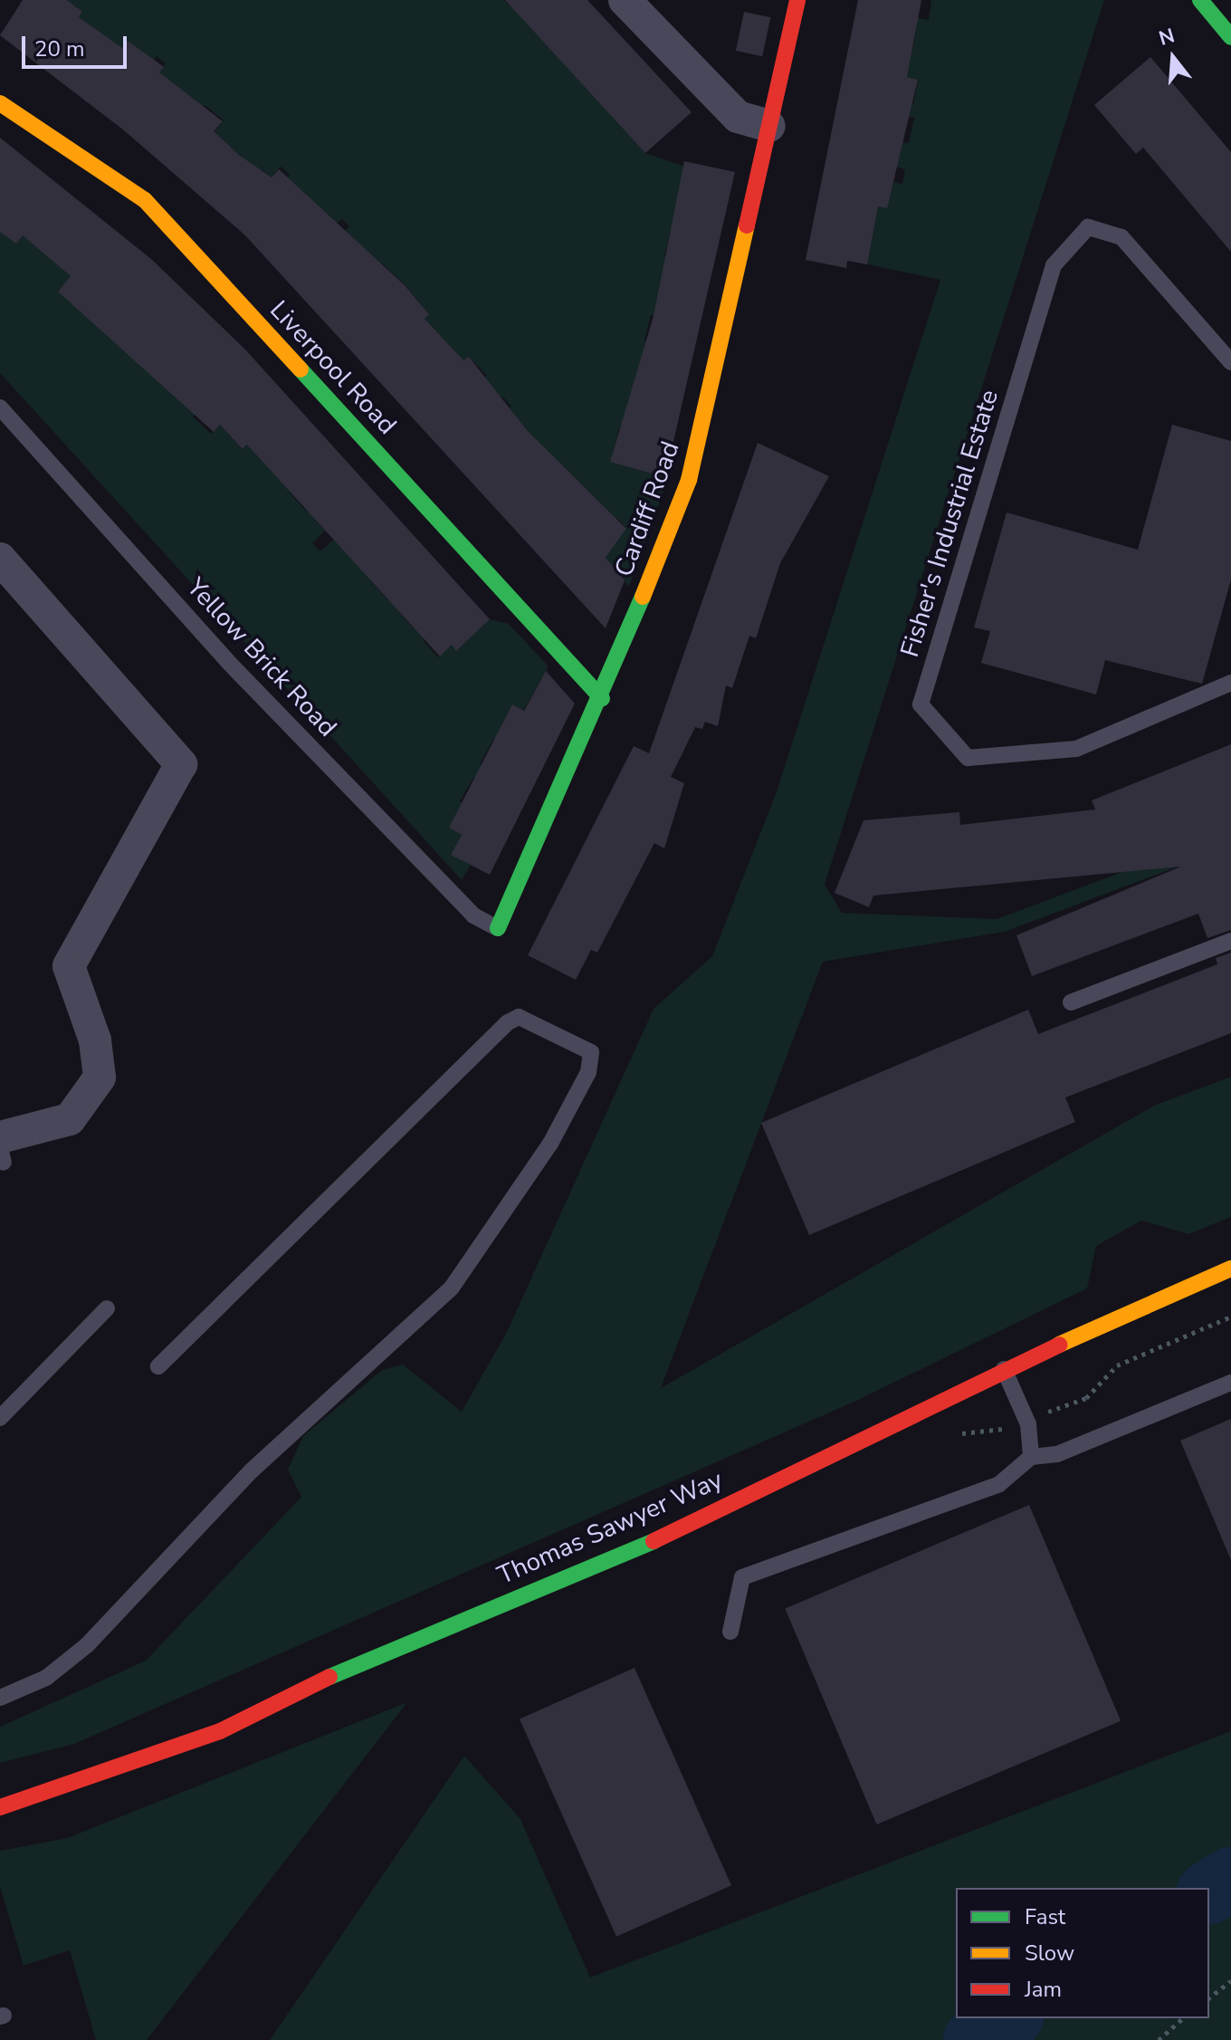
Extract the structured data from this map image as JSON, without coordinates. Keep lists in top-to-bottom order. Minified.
{"streets":{"street":["Liverpool Road","Cardiff Road","Thomas Sawyer Way"],"lane":["Fisher's Industrial Estate","Yellow Brick Road"]},"crossings":[["Liverpool Road","Cardiff Road"],["Cardiff Road","Yellow Brick Road"]],"legend":["Fast","Slow","Jam"],"scale_bar":"20 m","north":"top"}
